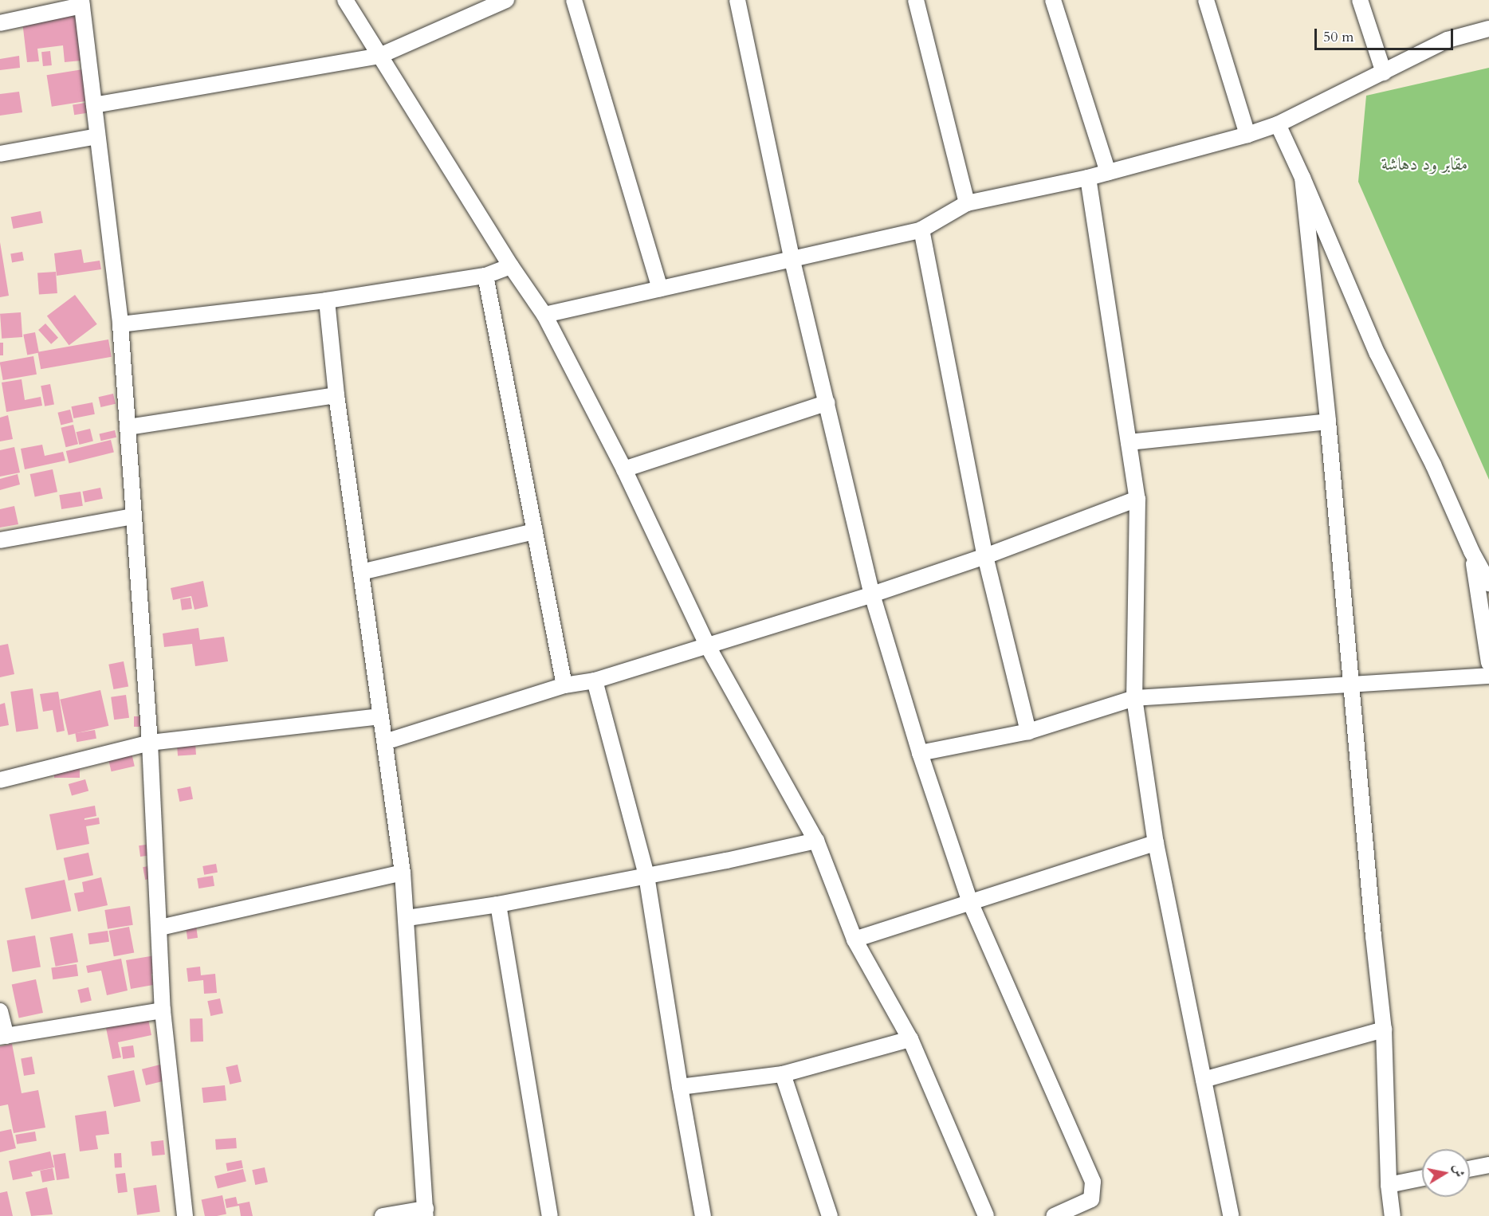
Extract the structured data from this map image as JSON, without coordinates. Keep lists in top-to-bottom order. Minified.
{"parks":["مقابر ود دهاشة"],"scale_bar":"50 m","north":"right"}
